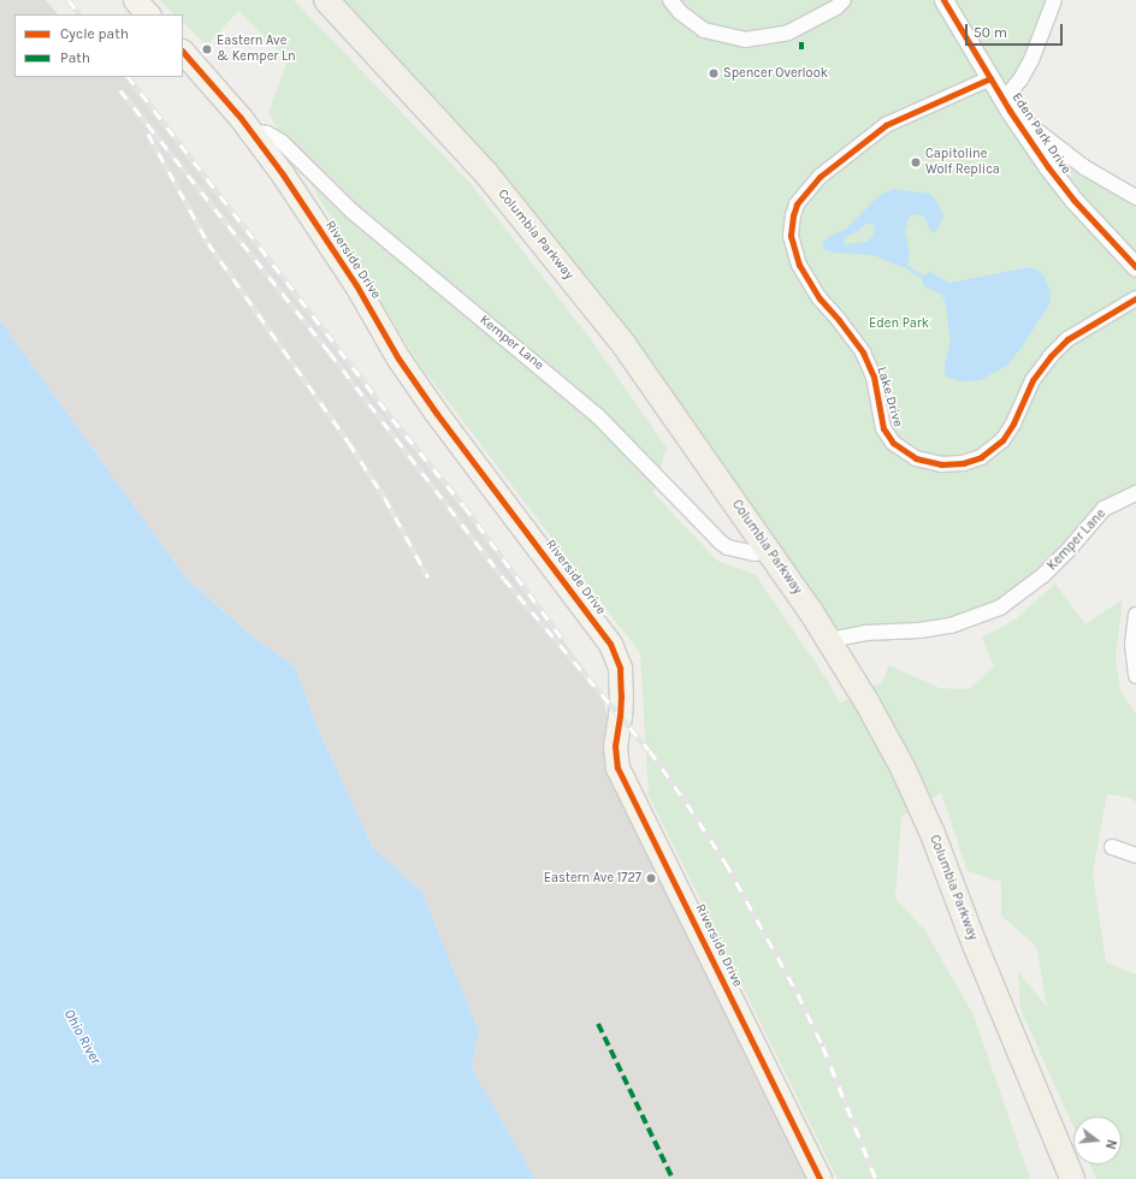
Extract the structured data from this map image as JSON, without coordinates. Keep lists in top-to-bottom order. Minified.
{"streets":{"highway":["Columbia Parkway"],"main road":["Riverside Drive"],"street":["Eden Park Drive","Kemper Lane","Lake Drive"]},"crossings":[["Eden Park Drive","Lake Drive"],["Columbia Parkway","Kemper Lane"],["Riverside Drive","Kemper Lane"]],"water":["Ohio River"],"parks":["Eden Park"],"places":["Eastern Ave & Kemper Ln","Spencer Overlook","Capitoline Wolf Replica","Eastern Ave 1727"],"legend":["Cycle path","Path"],"scale_bar":"50 m","north":"right"}
